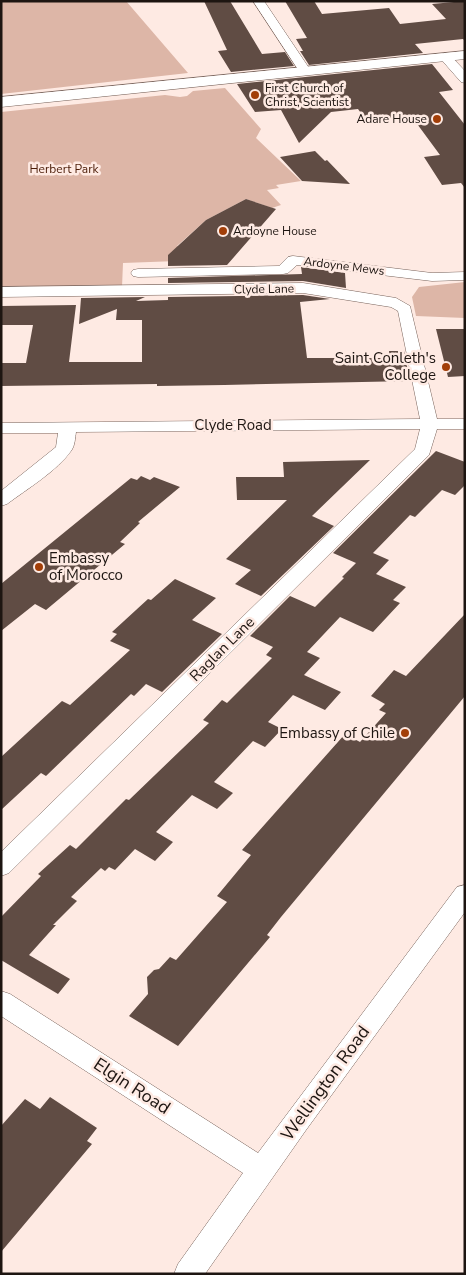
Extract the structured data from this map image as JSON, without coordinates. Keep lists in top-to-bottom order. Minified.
{"streets":{"street":["Ardoyne Mews","Clyde Lane","Clyde Road","Raglan Lane","Wellington Road","Elgin Road"]},"crossings":[["Clyde Lane","Clyde Road"],["Clyde Lane","Raglan Lane"],["Clyde Road","Raglan Lane"],["Wellington Road","Elgin Road"]],"parks":["Herbert Park"],"places":["First Church of Christ, Scientist","Adare House","Ardoyne House","Saint Conleth's College","Embassy of Morocco","Embassy of Chile"]}
